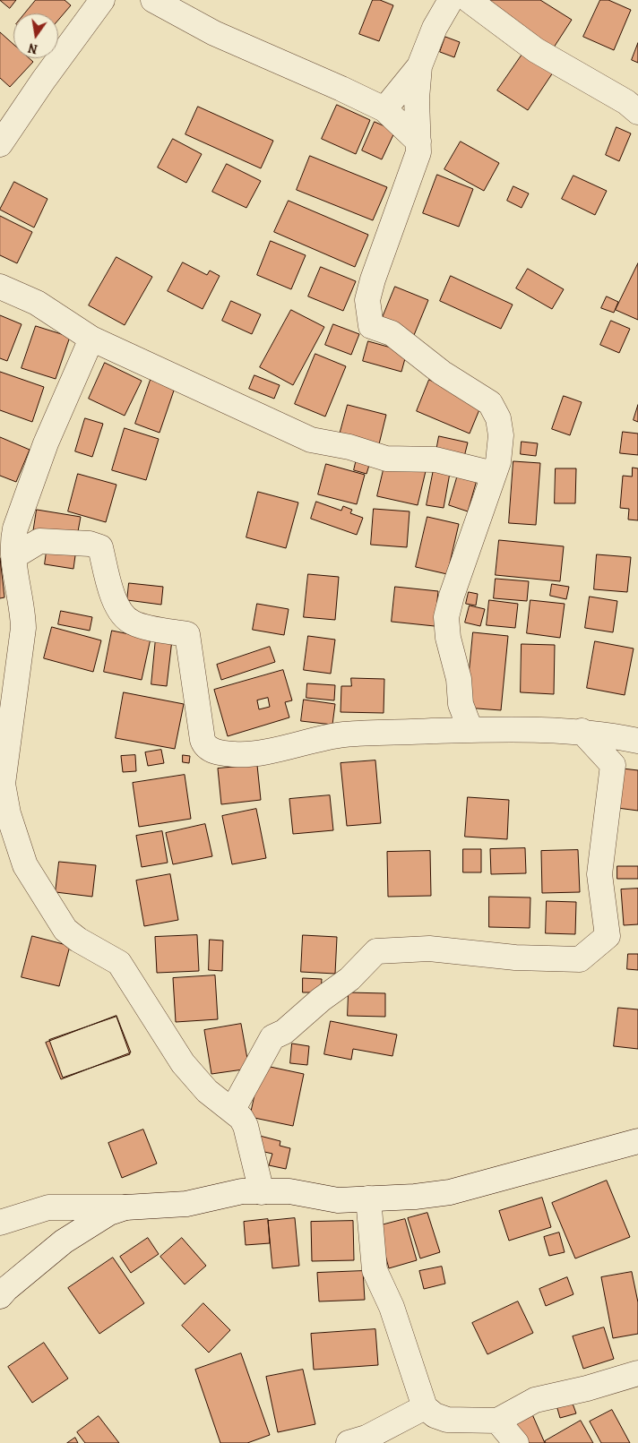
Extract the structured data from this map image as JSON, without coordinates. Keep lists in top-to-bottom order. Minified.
{"north":"bottom"}
